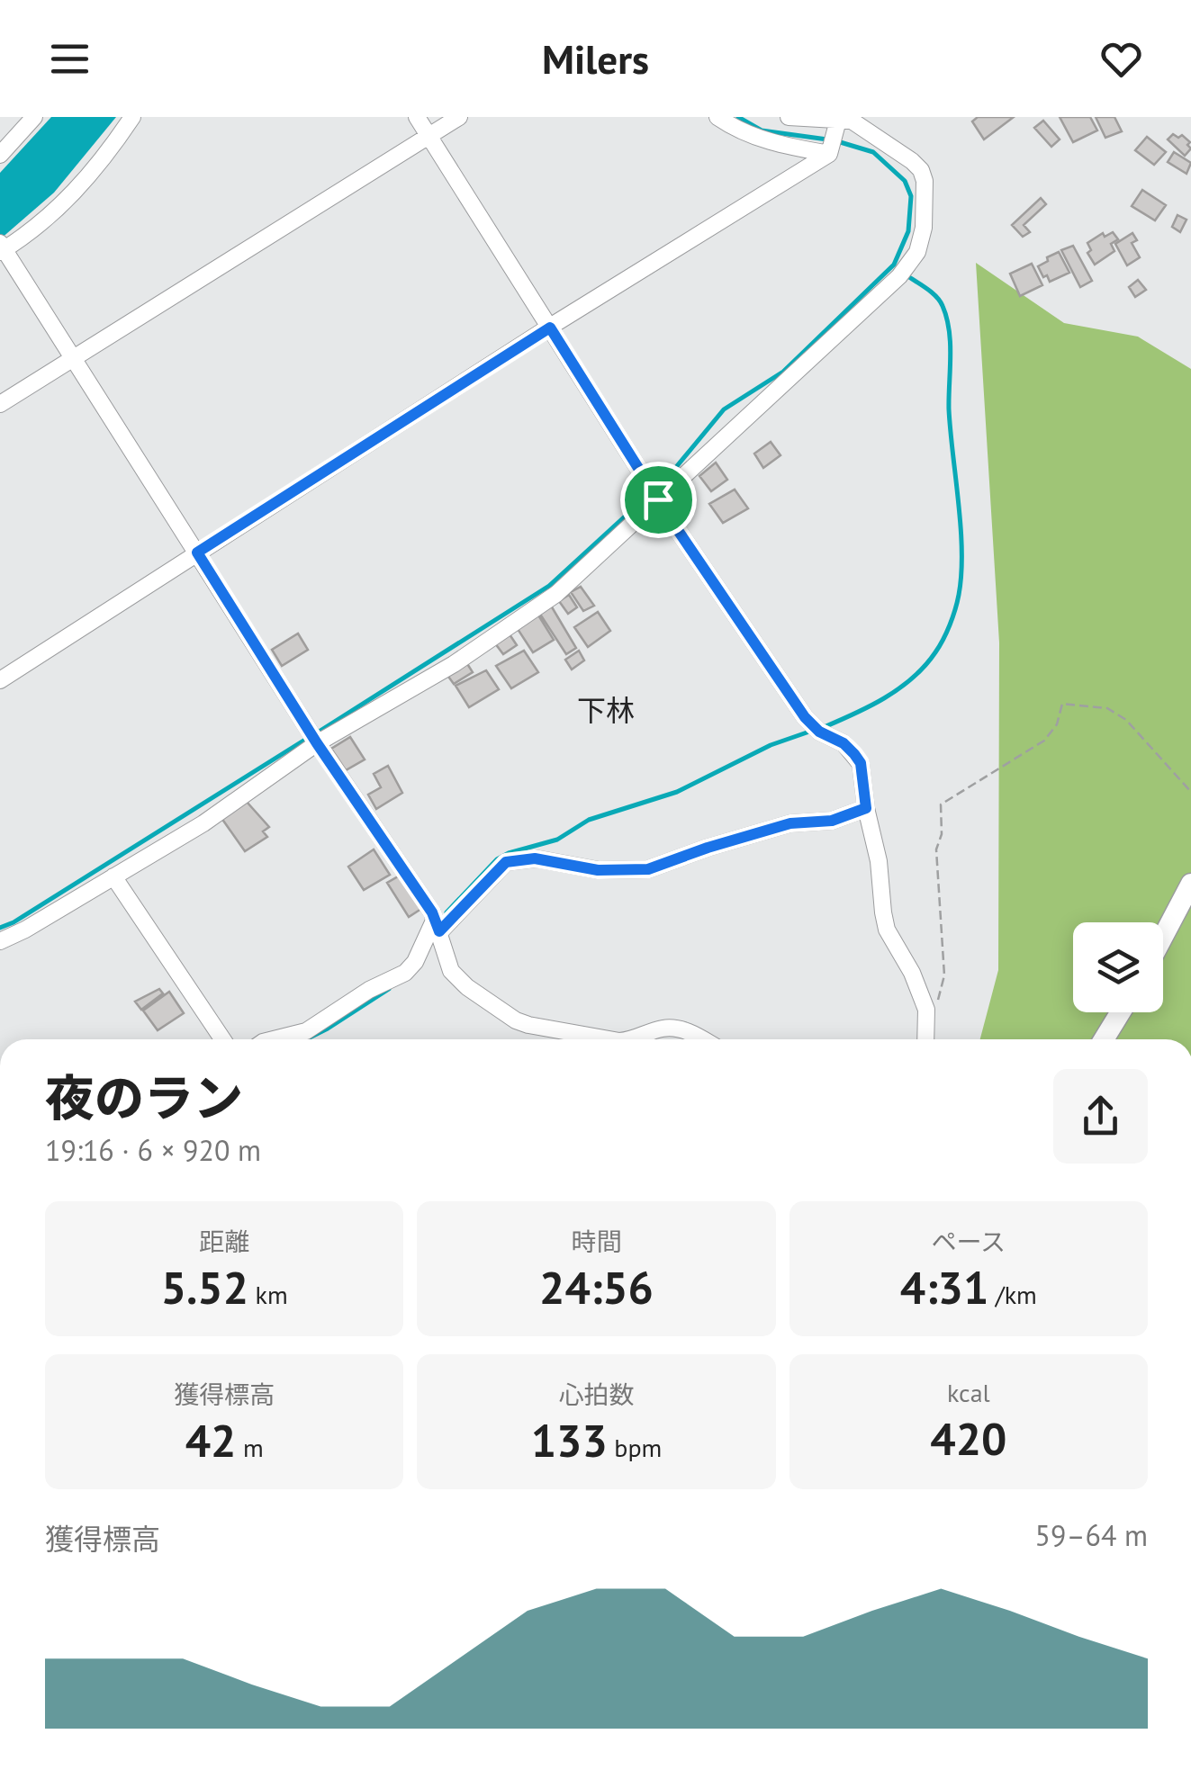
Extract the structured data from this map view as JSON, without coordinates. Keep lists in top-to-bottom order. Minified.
{"districts":["下林"],"page":{"header":"Milers","heading":["夜のラン","19:16 · 6 × 920 m"],"stats":[["距離","5.52 km"],["時間","24:56"],["ペース","4:31 /km"],["獲得標高","42 m"],["心拍数","133 bpm"],["kcal","420"]],"chart":["獲得標高","59–64 m"]}}
